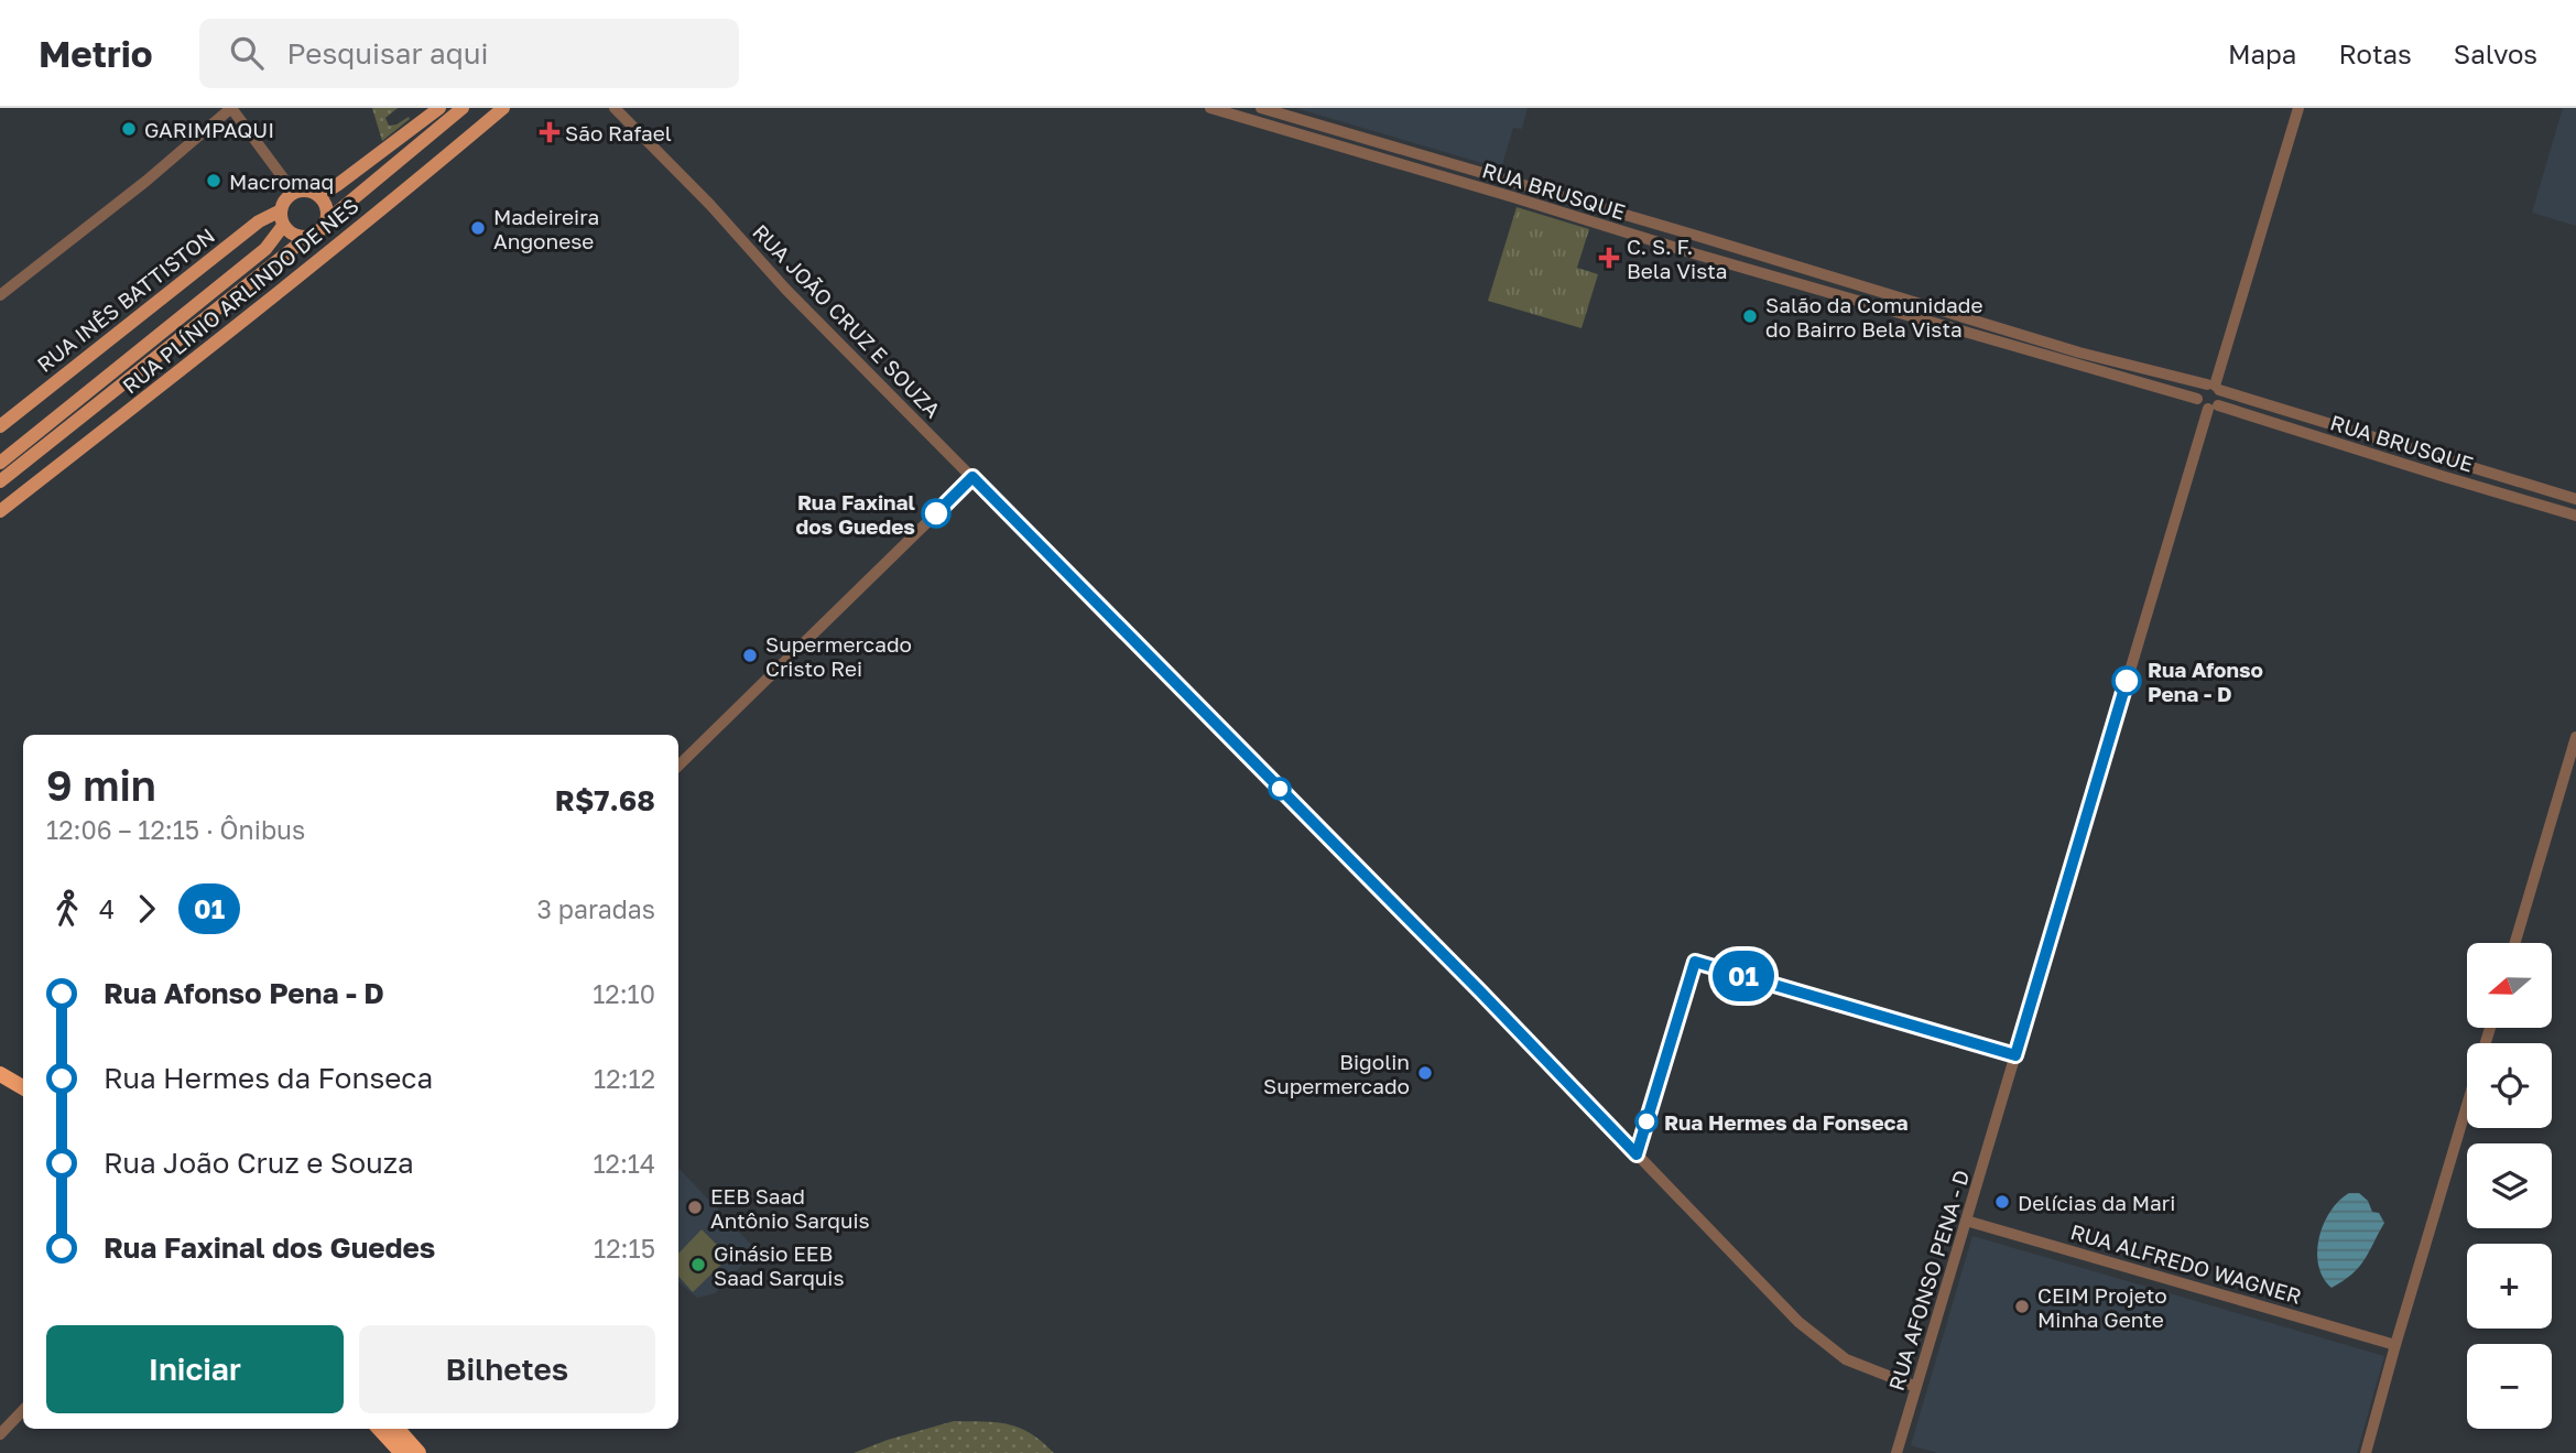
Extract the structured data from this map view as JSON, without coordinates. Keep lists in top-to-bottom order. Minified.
{"streets":{"main road":["RUA PLÍNIO ARLINDO DE NES","RUA INÊS BATTISTON"],"street":["RUA BRUSQUE","RUA JOÃO CRUZ E SOUZA","RUA ALFREDO WAGNER","RUA AFONSO PENA - D"]},"crossings":[["RUA BRUSQUE","RUA AFONSO PENA - D"],["RUA JOÃO CRUZ E SOUZA","RUA AFONSO PENA - D"],["RUA ALFREDO WAGNER","RUA AFONSO PENA - D"]],"places":{"other":["GARIMPAQUI","Macromaq","Madeireira Angonese","Salão da Comunidade do Bairro Bela Vista","Rua Faxinal dos Guedes","Supermercado Cristo Rei","Rua Afonso Pena - D","Bigolin Supermercado","Rua Hermes da Fonseca","Delícias da Mari","EEB Saad Antônio Sarquis","Ginásio EEB Saad Sarquis","CEIM Projeto Minha Gente"],"health":["São Rafael","C. S. F. Bela Vista"]},"lines":["bus line 01"],"north":"left","page":{"header":"Metrio","search":"Pesquisar aqui","nav":["Mapa","Rotas","Salvos"],"on_map":"01","heading":["9 min","12:06 – 12:15 · Ônibus","R$7.68"],"legs":["4","01","3 paradas"],"map_buttons":["+","−"],"list":[{"name":"Rua Afonso Pena - D","value":"12:10"},{"name":"Rua Hermes da Fonseca","value":"12:12"},{"name":"Rua João Cruz e Souza","value":"12:14"},{"name":"Rua Faxinal dos Guedes","value":"12:15"}],"buttons":["Iniciar","Bilhetes"]}}
